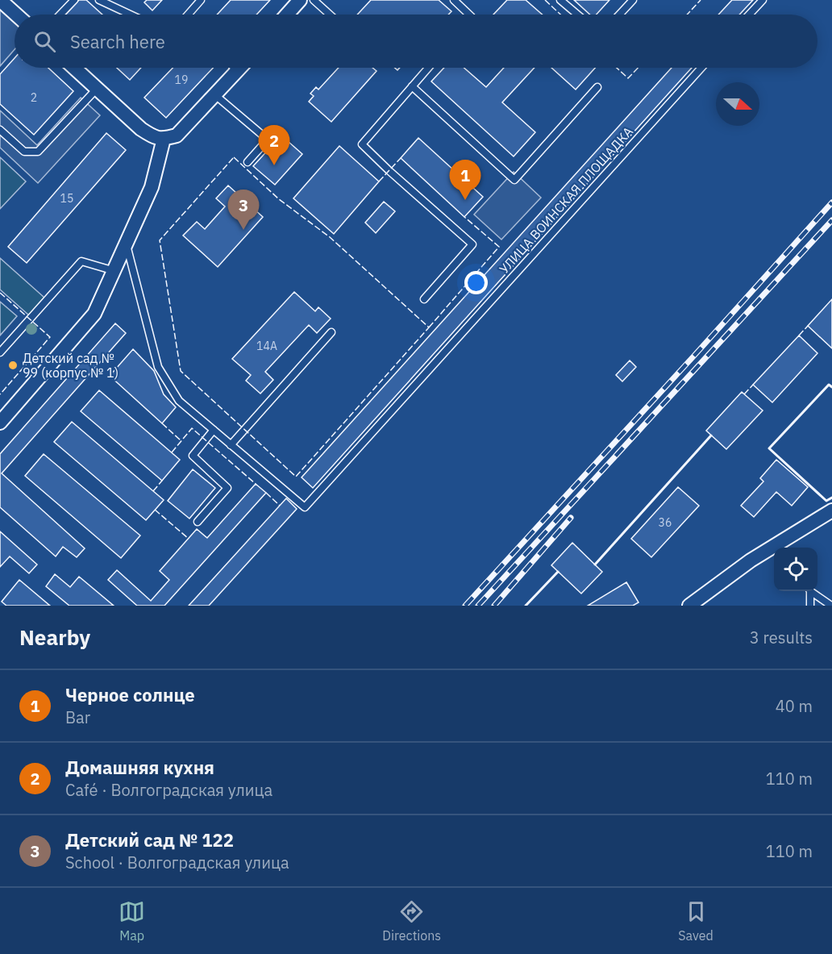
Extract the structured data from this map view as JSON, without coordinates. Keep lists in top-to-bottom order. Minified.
{"streets":{"lane":["УЛИЦА ВОИНСКАЯ ПЛОЩАДКА"]},"places":["Детский сад № 99 (корпус № 1)"],"house_numbers":["19","2","15","14А","36"],"north":"right","page":{"search":"Search here","pins":["2","1","3"],"heading":["Nearby","3 results"],"list":[{"mark":"1","name":"Черное солнце","note":"Bar","value":"40 m"},{"mark":"2","name":"Домашняя кухня","note":"Café · Волгоградская улица","value":"110 m"},{"mark":"3","name":"Детский сад № 122","note":"School · Волгоградская улица","value":"110 m"}],"nav":["Map","Directions","Saved"]}}
